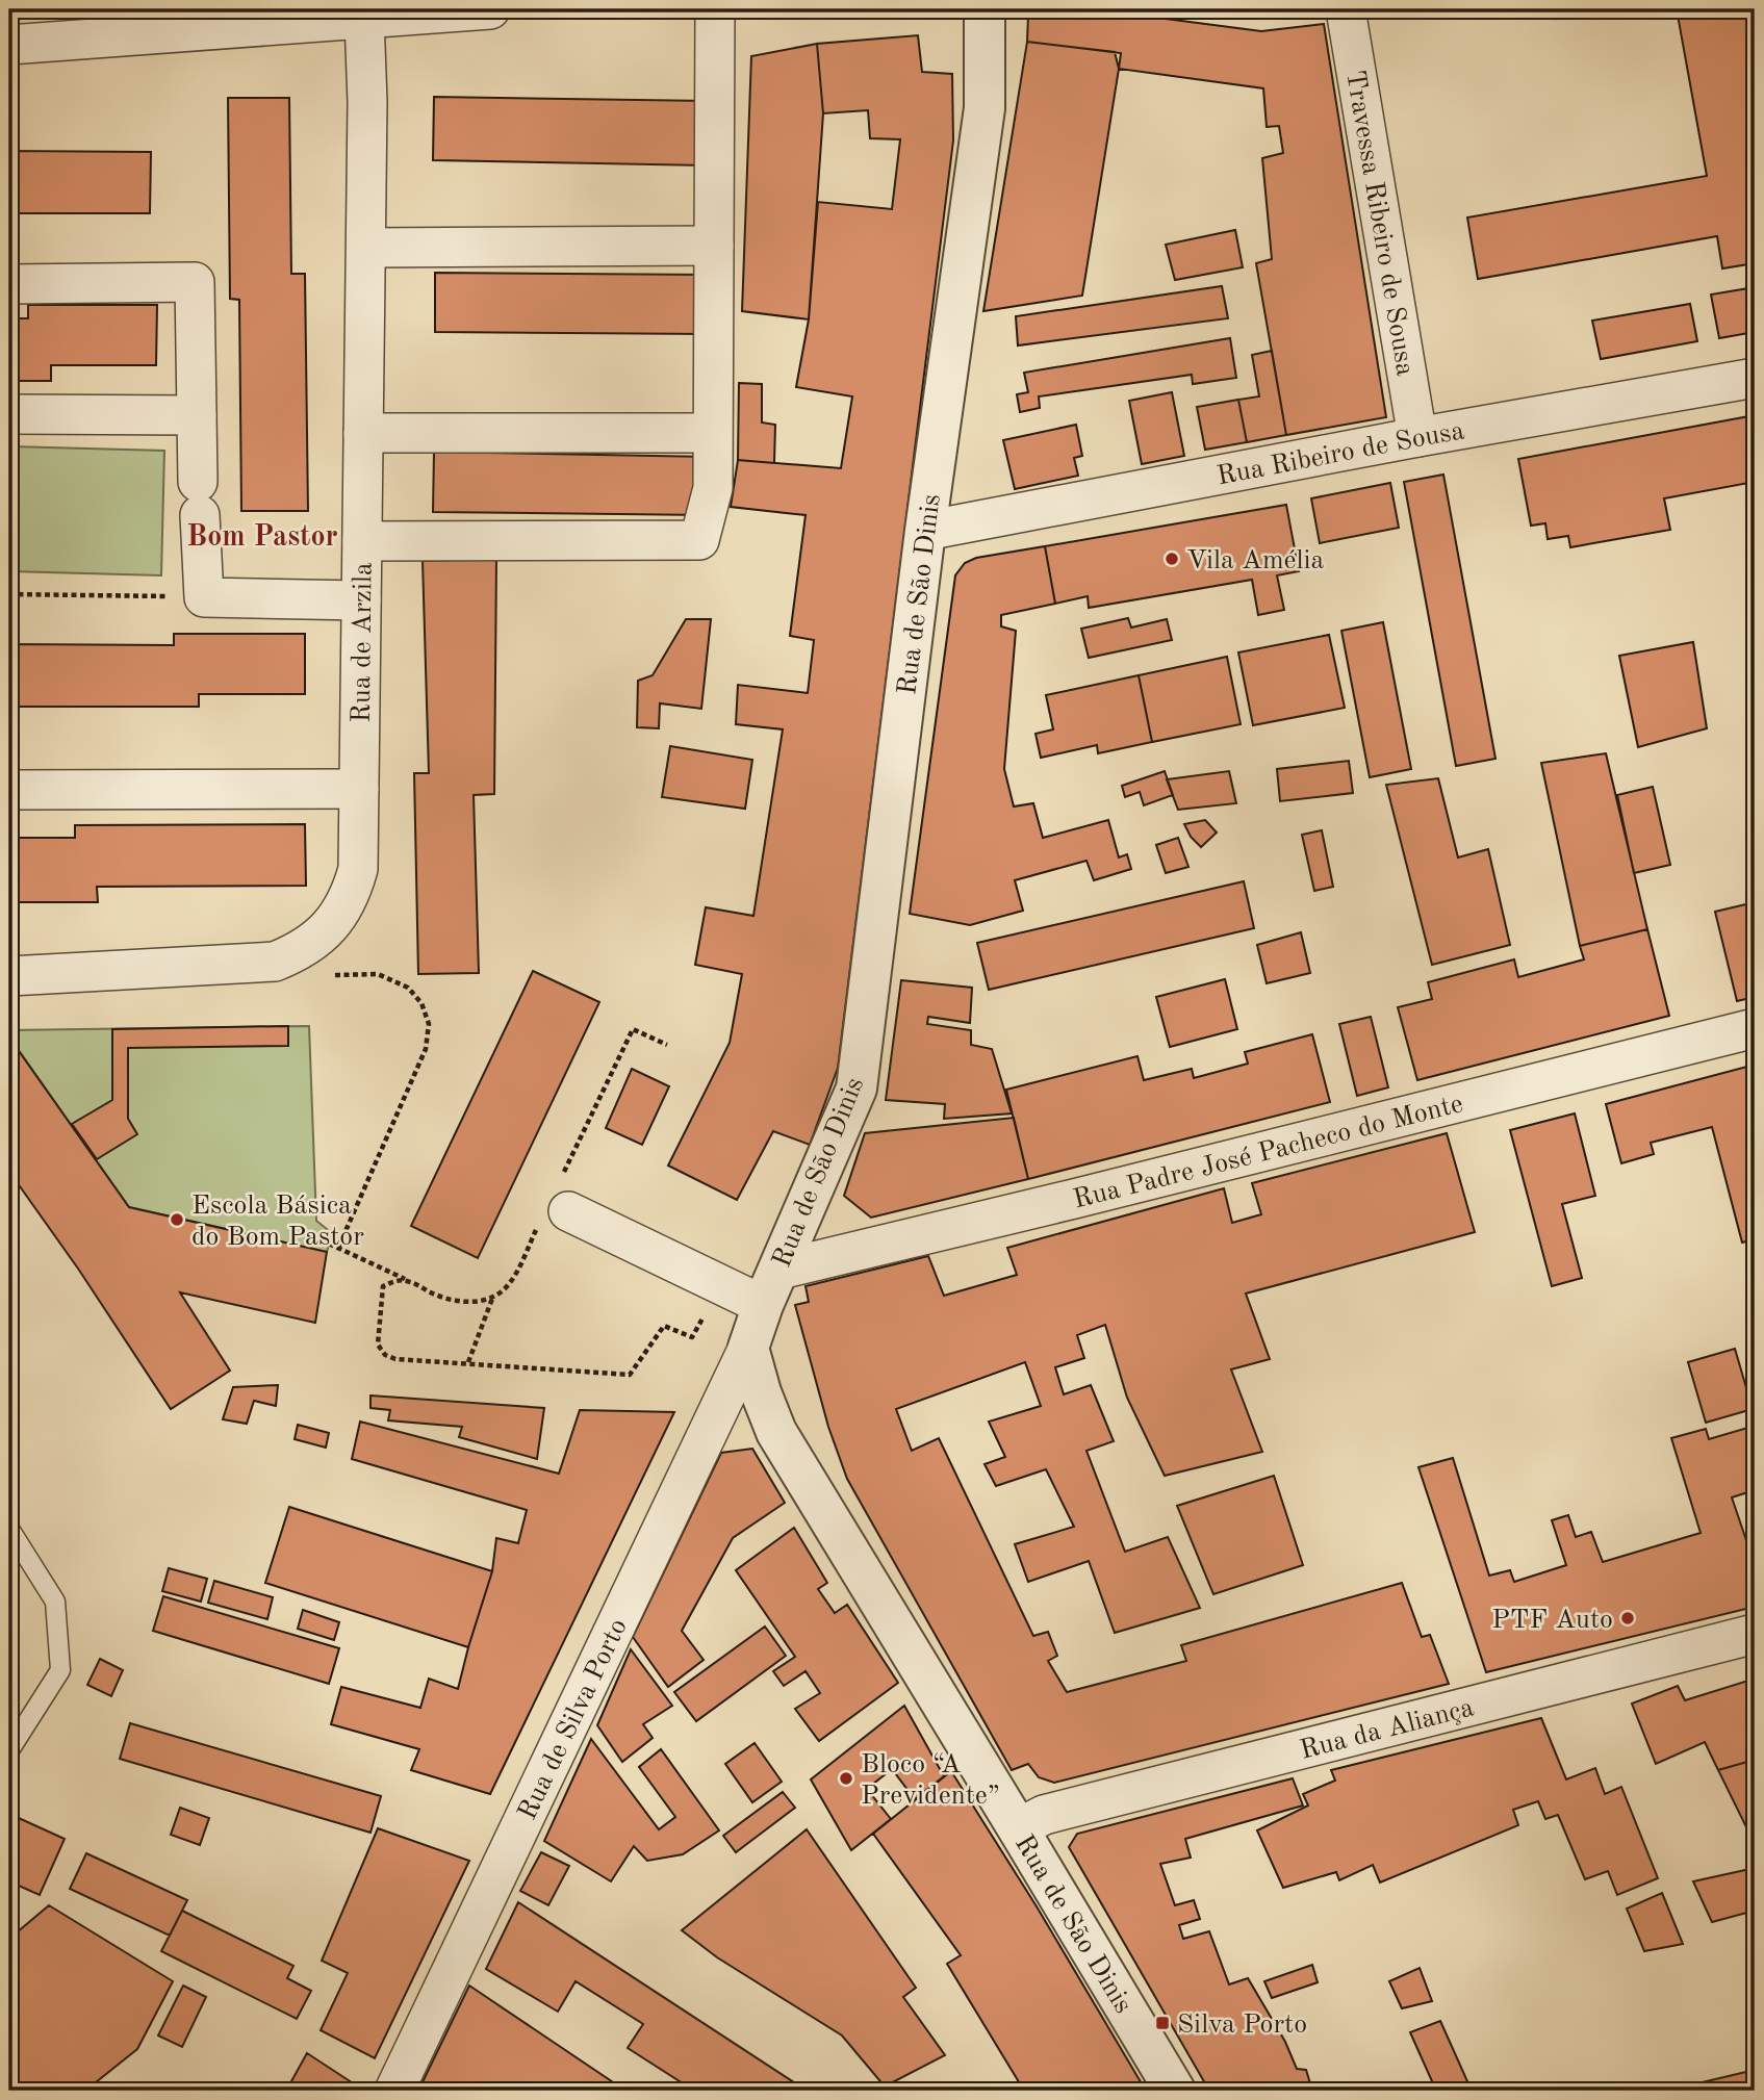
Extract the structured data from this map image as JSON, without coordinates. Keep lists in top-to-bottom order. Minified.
{"streets":{"street":["Travessa Ribeiro de Sousa","Rua Ribeiro de Sousa","Rua de São Dinis","Rua de Arzila","Rua Padre José Pacheco do Monte","Rua de Silva Porto","Rua da Aliança"]},"crossings":[["Travessa Ribeiro de Sousa","Rua Ribeiro de Sousa"],["Rua Ribeiro de Sousa","Rua de São Dinis"],["Rua de São Dinis","Rua Padre José Pacheco do Monte"],["Rua de São Dinis","Rua de Silva Porto"],["Rua de São Dinis","Rua da Aliança"]],"districts":["Bom Pastor"],"places":{"other":["Vila Amélia","Escola Básica do Bom Pastor","PTF Auto","Bloco “A Previdente”"],"transit":["Silva Porto"]}}
